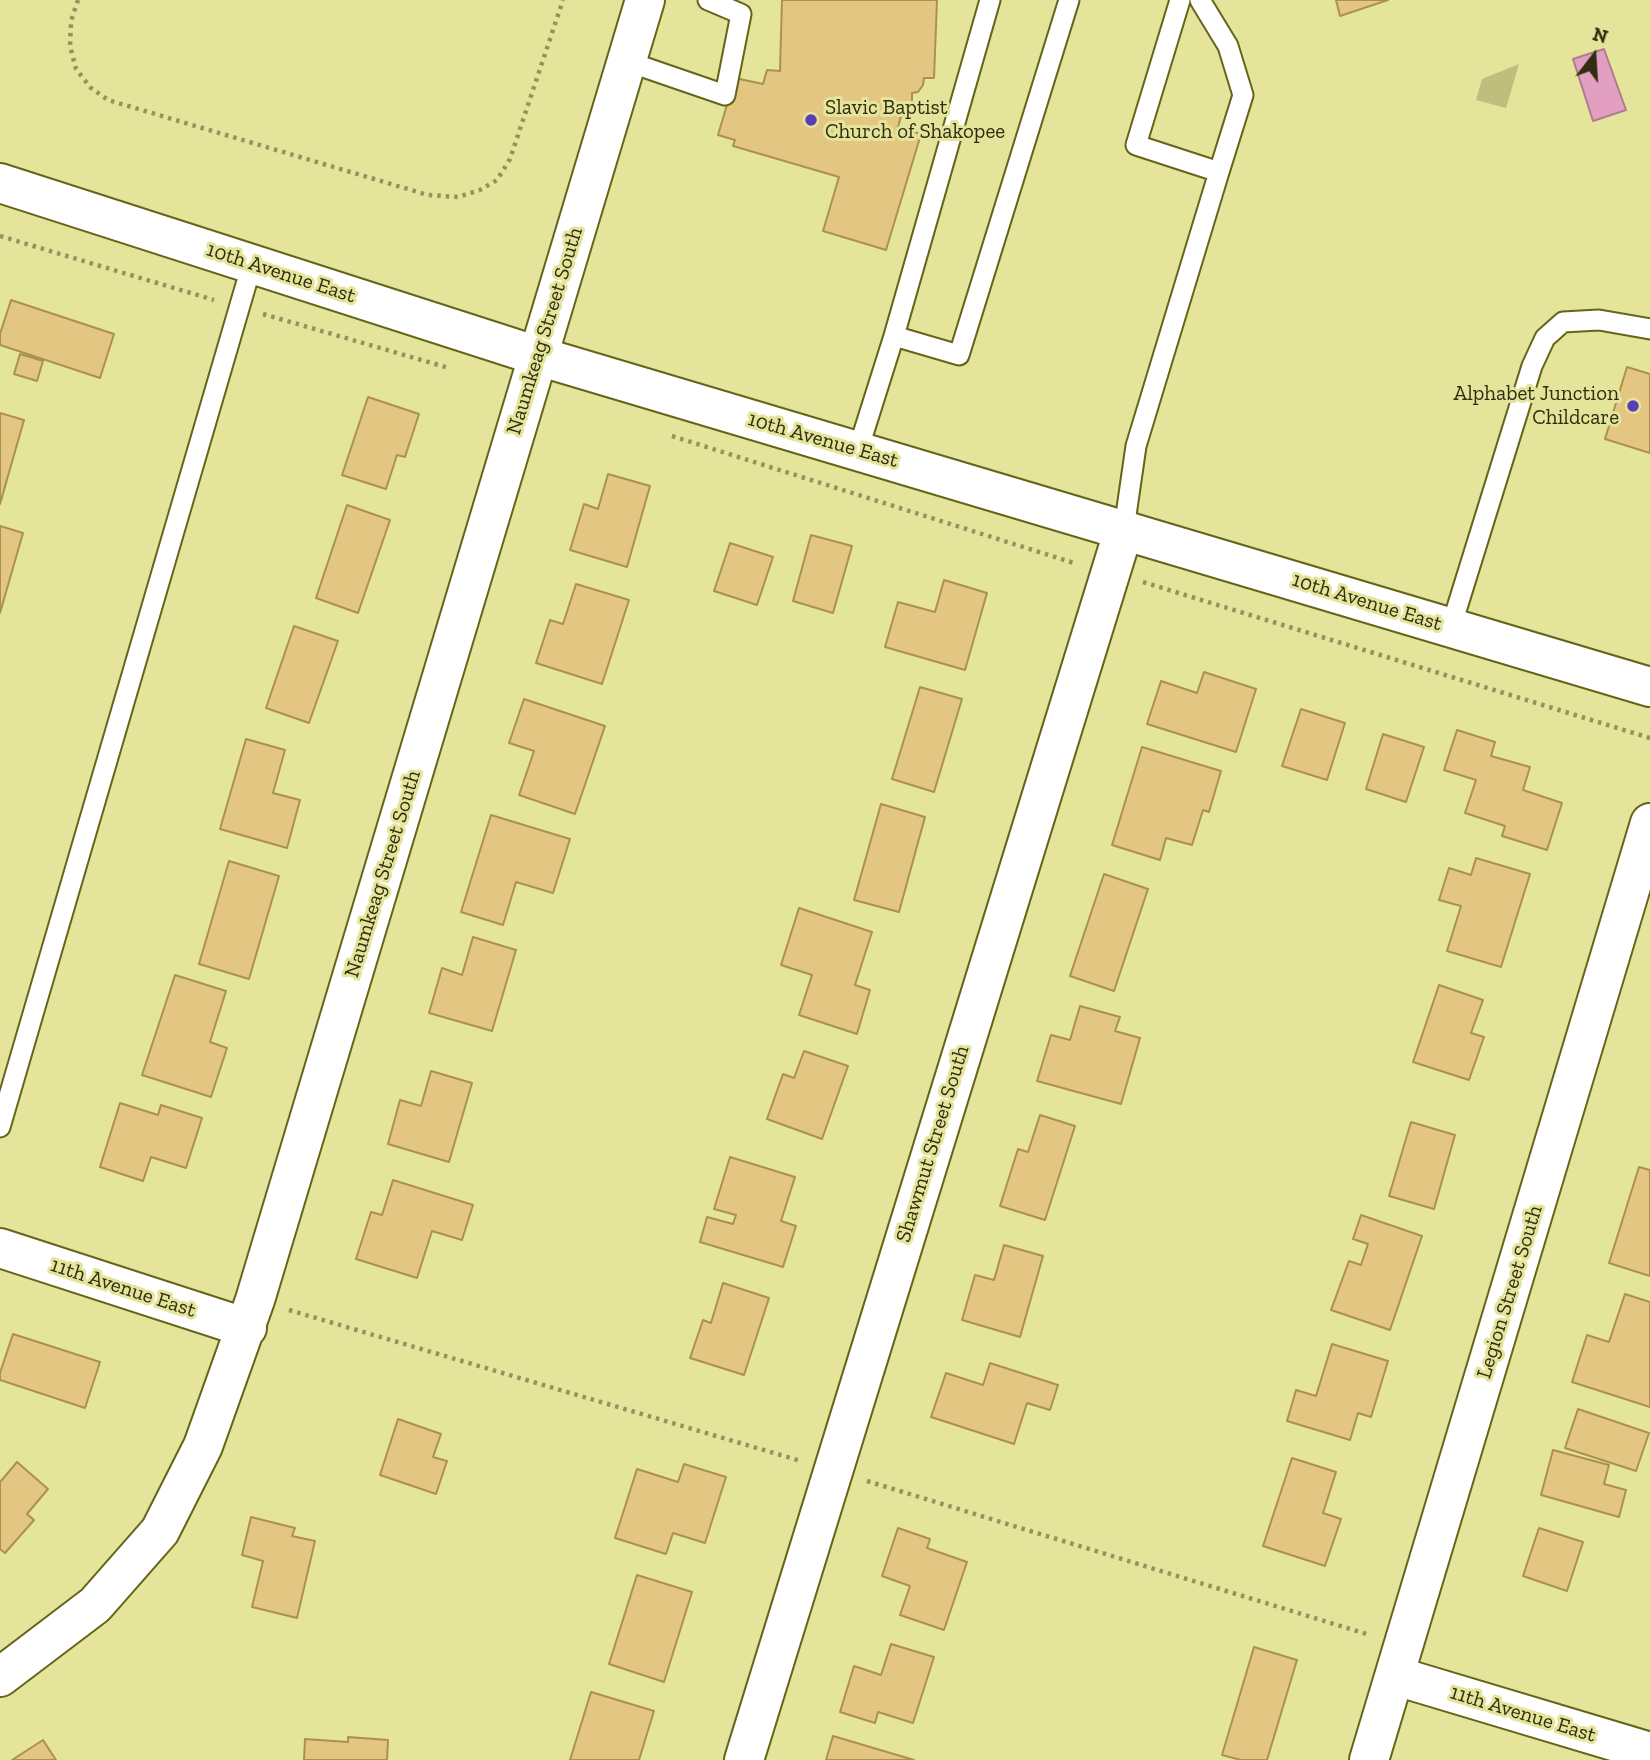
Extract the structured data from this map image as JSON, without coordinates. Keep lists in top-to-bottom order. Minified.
{"streets":{"street":["10th Avenue East","Naumkeag Street South","Shawmut Street South","11th Avenue East","Legion Street South"]},"crossings":[["10th Avenue East","Naumkeag Street South"],["10th Avenue East","Shawmut Street South"],["Naumkeag Street South","11th Avenue East"],["11th Avenue East","Legion Street South"]],"places":["Slavic Baptist Church of Shakopee","Alphabet Junction Childcare"],"north":"top"}
